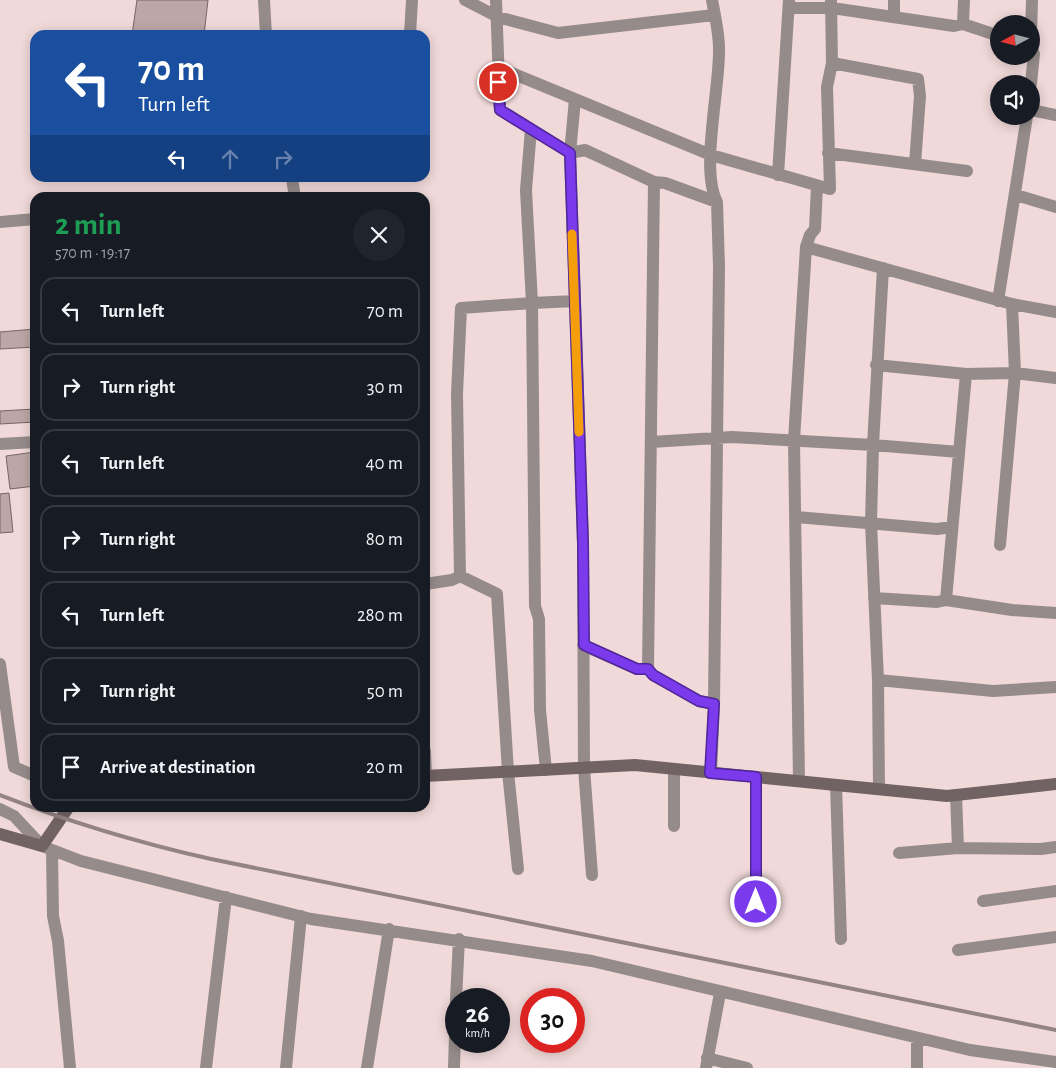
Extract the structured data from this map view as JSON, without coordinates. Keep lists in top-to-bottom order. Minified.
{"north":"left","page":{"turn":["70 m","Turn left"],"heading":["2 min","570 m · 19:17"],"list":[{"name":"Turn left","value":"70 m"},{"name":"Turn right","value":"30 m"},{"name":"Turn left","value":"40 m"},{"name":"Turn right","value":"80 m"},{"name":"Turn left","value":"280 m"},{"name":"Turn right","value":"50 m"},{"name":"Arrive at destination","value":"20 m"}],"speed":"26 km/h","limit":"30"}}
